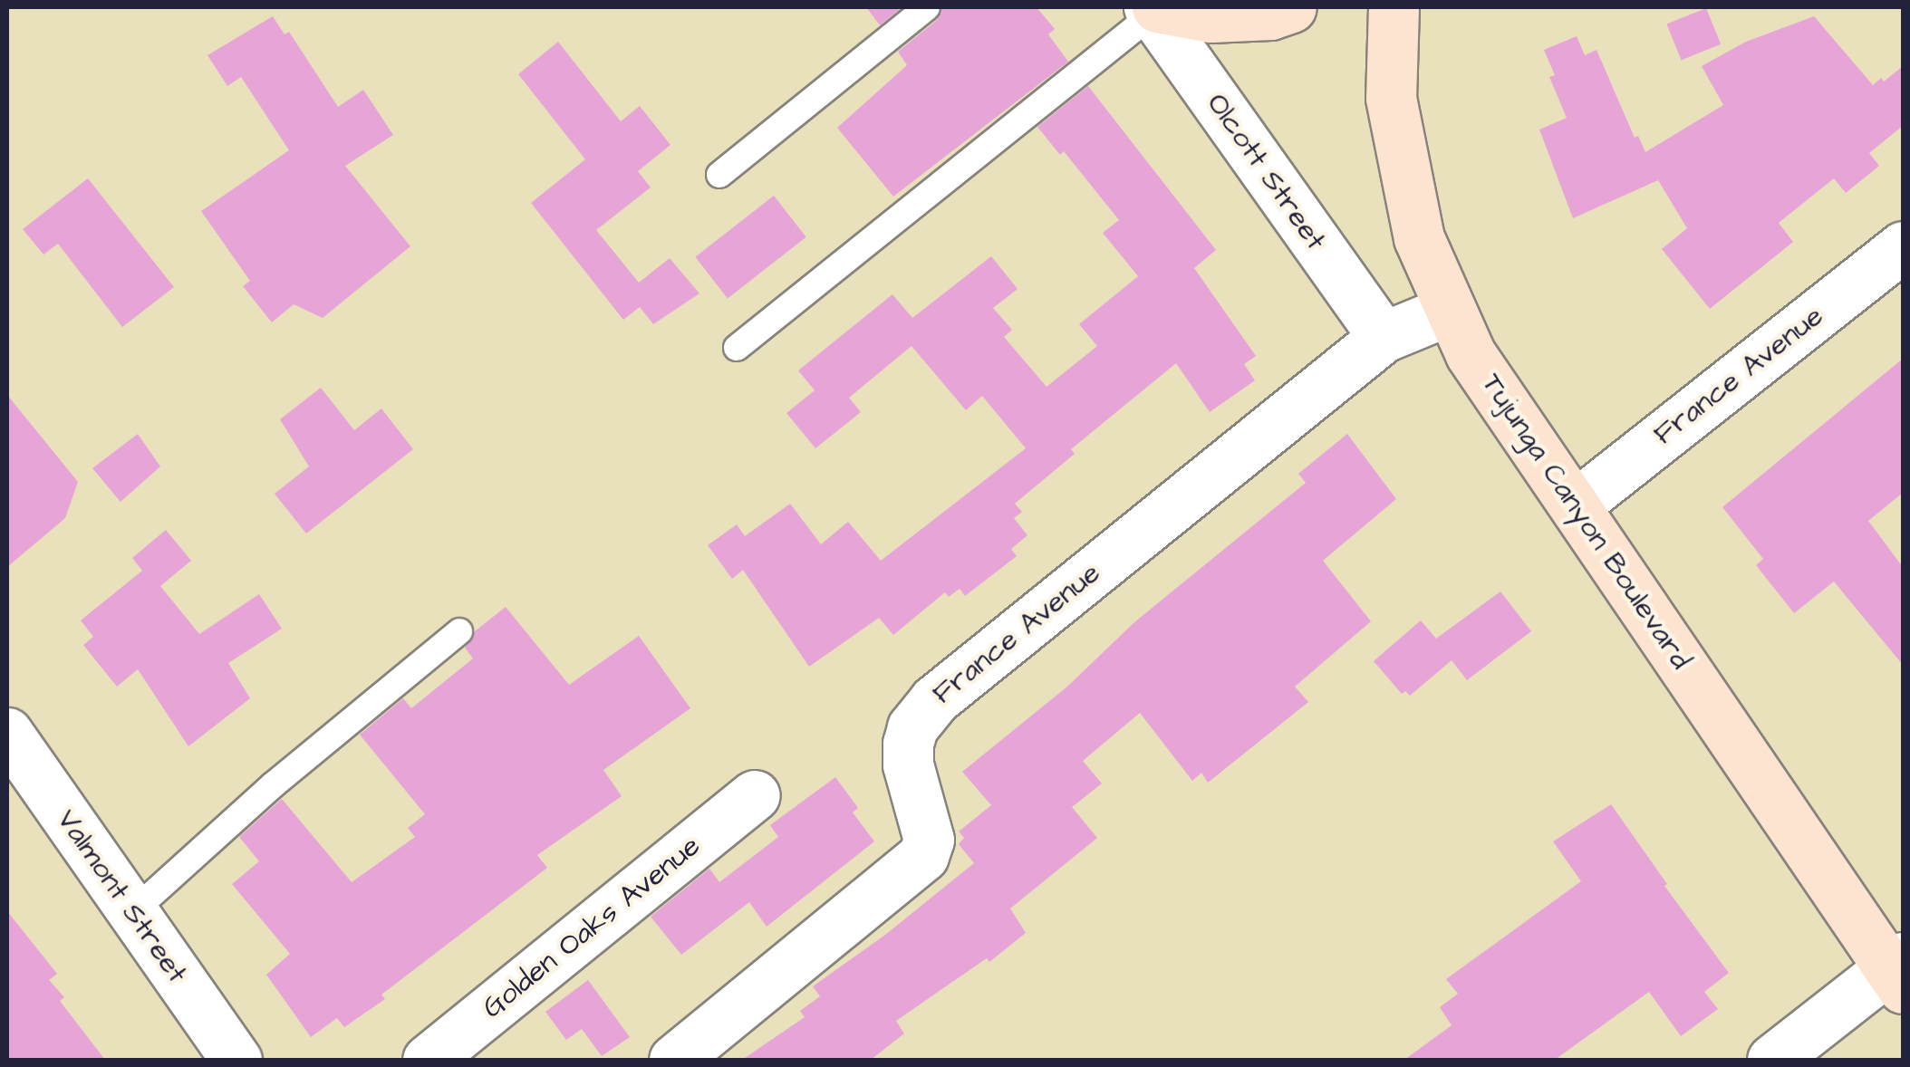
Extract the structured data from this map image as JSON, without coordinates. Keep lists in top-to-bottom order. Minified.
{"streets":{"main road":["Tujunga Canyon Boulevard"],"street":["Olcott Street","France Avenue","Valmont Street","Golden Oaks Avenue"]},"crossings":[["Olcott Street","France Avenue"],["France Avenue","Tujunga Canyon Boulevard"]]}
